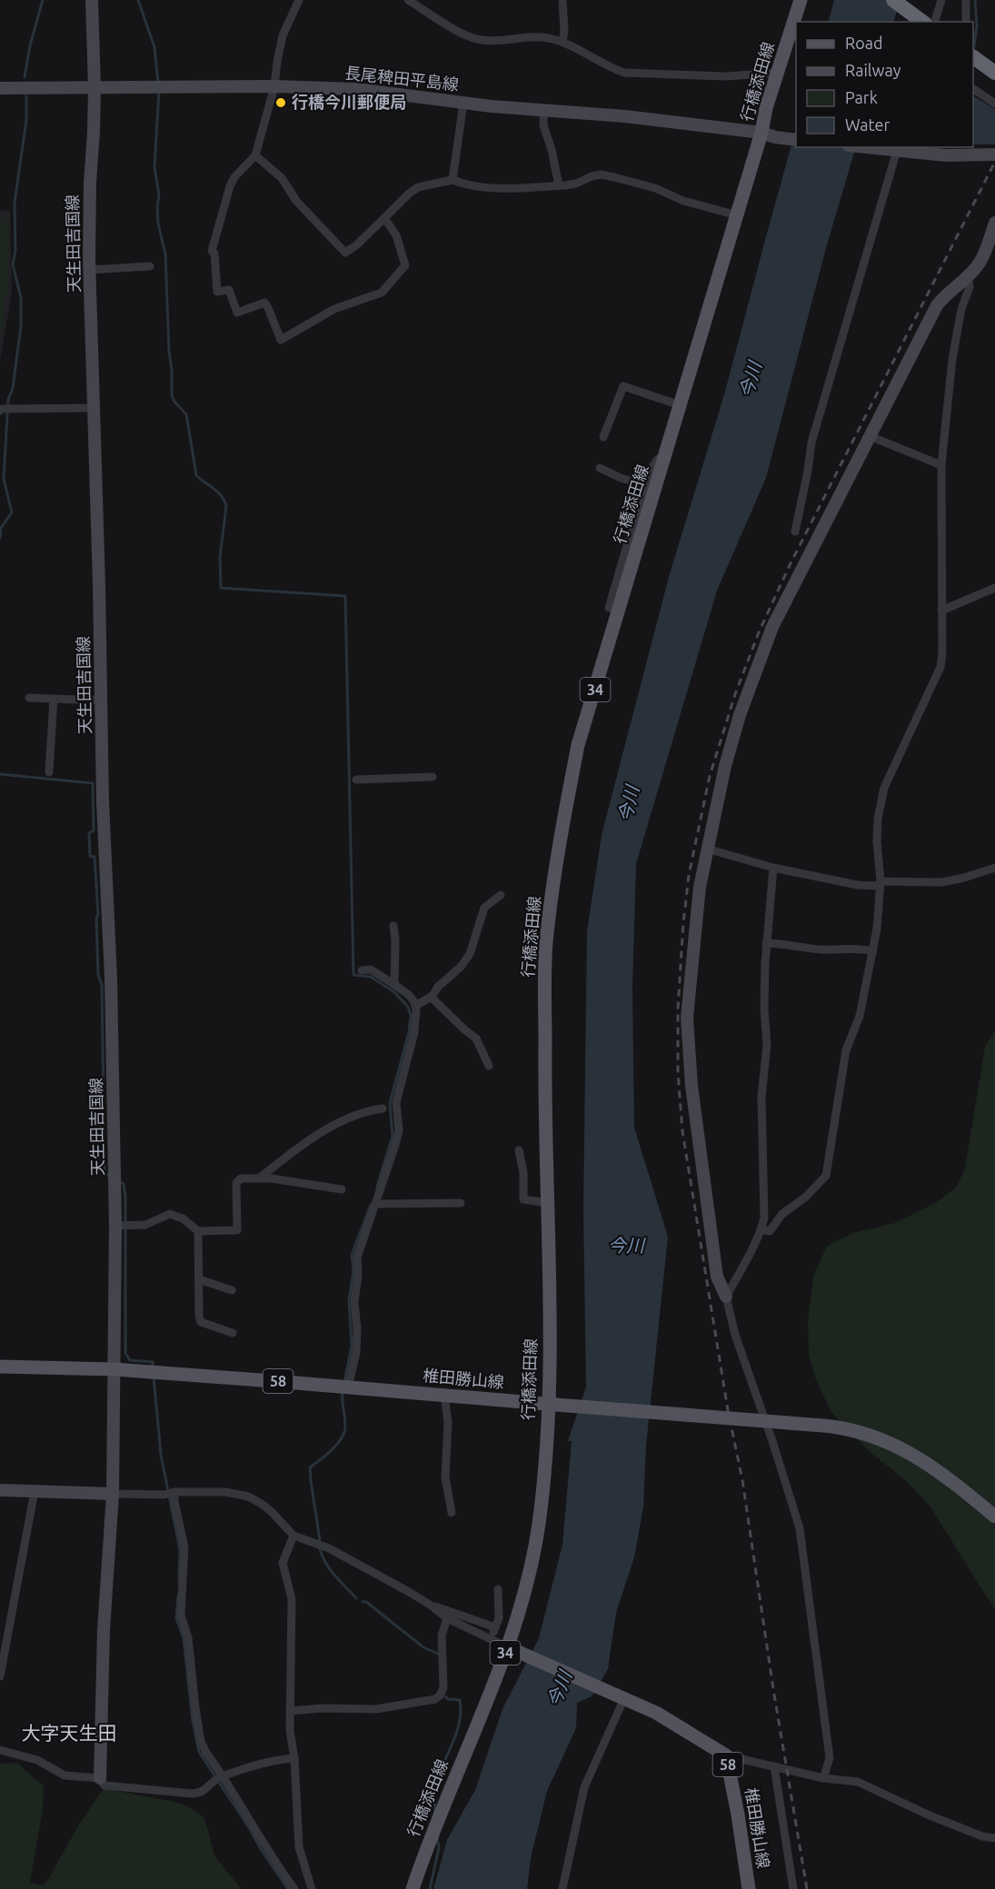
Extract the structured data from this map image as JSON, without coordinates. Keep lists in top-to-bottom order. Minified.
{"streets":{"main road":["長尾稗田平島線","行橋添田線","天生田吉国線","34","椎田勝山線","58"]},"crossings":[["長尾稗田平島線","行橋添田線"],["長尾稗田平島線","天生田吉国線"],["行橋添田線","椎田勝山線"],["行橋添田線","58"],["天生田吉国線","椎田勝山線"],["椎田勝山線","58"]],"districts":["大字天生田"],"water":["今川"],"places":["行橋今川郵便局"],"legend":["Road","Railway","Park","Water"]}
